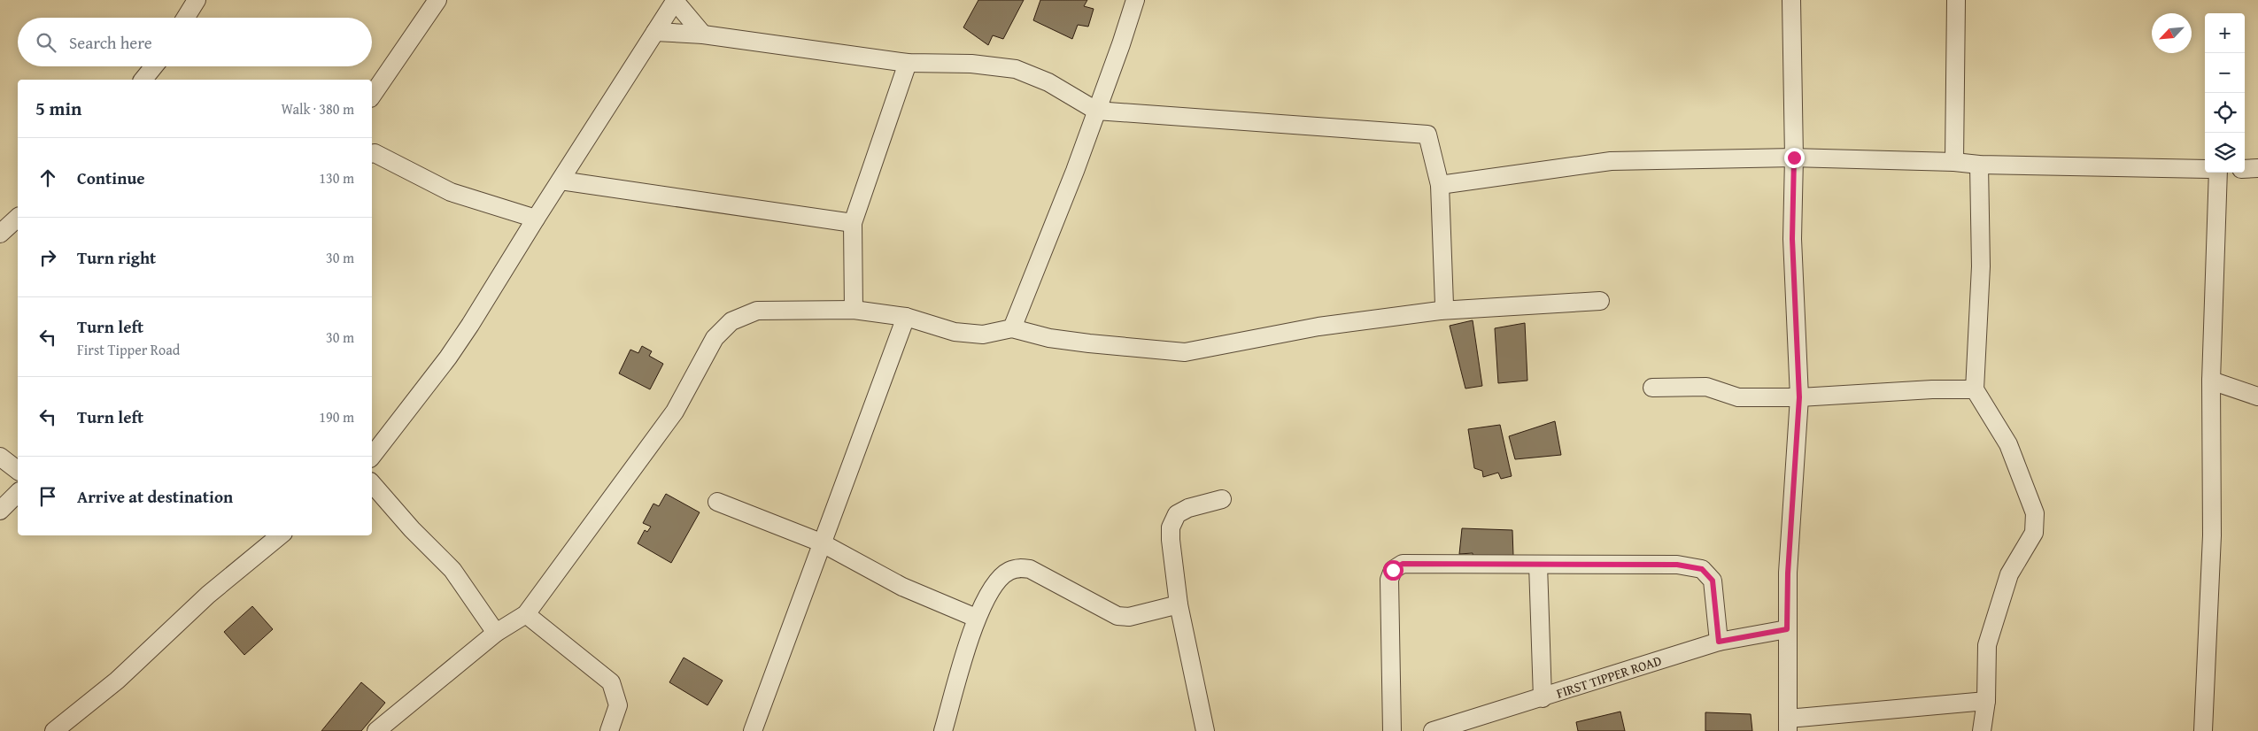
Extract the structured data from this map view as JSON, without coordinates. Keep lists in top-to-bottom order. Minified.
{"streets":{"street":["FIRST TIPPER ROAD"]},"north":"bottom left","page":{"map_buttons":["+","−"],"search":"Search here","heading":["5 min","Walk · 380 m"],"list":[["Continue","130 m"],["Turn right","30 m"],["Turn left","First Tipper Road","30 m"],["Turn left","190 m"],"Arrive at destination"]}}
